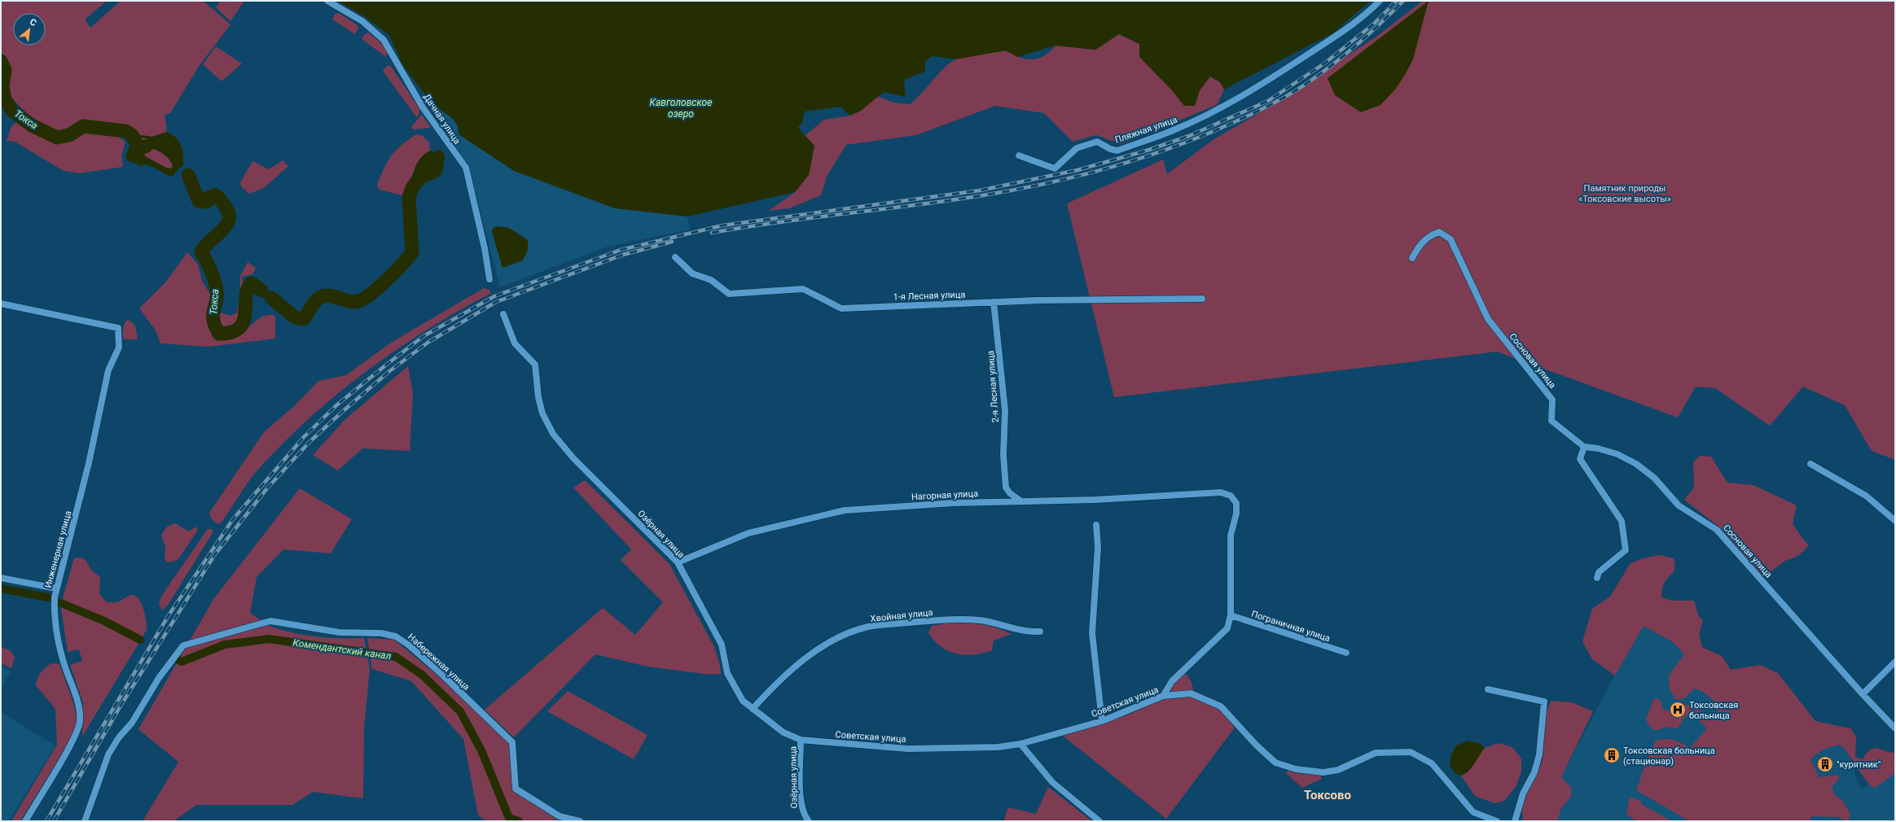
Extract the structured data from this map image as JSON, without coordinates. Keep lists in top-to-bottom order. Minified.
{"streets":{"street":["Дачная улица","Пляжная улица","1-я Лесная улица","Сосновая улица","2-я Лесная улица","Нагорная улица","Озёрная улица","Инженерная улица","Хвойная улица","Пограничная улица","Набережная улица","Советская улица"]},"crossings":[["1-я Лесная улица","2-я Лесная улица"],["2-я Лесная улица","Нагорная улица"],["Нагорная улица","Озёрная улица"],["Нагорная улица","Пограничная улица"],["Озёрная улица","Хвойная улица"],["Озёрная улица","Советская улица"]],"districts":["Токсово"],"water":["Кавголовское озеро","Токса","Комендантский канал"],"parks":["Памятник природы «Токсовские высоты»"],"places":{"hospital":["Токсовская больница"],"building":["Токсовская больница (стационар)","\"курятник\""]},"north":"top right"}
